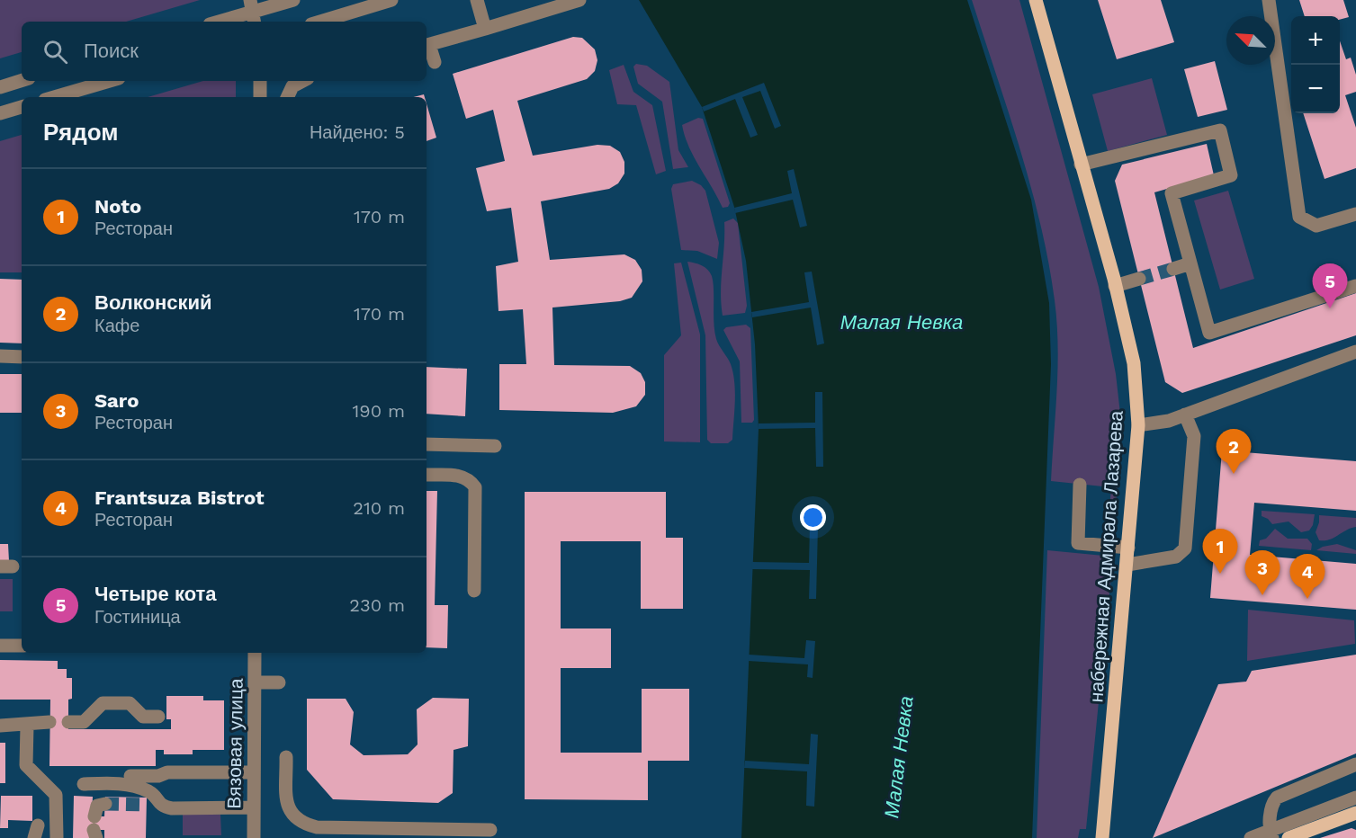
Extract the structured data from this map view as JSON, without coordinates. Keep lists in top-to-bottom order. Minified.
{"streets":{"main road":["набережная Адмирала Лазарева"],"street":["Вязовая улица"]},"water":["Малая Невка"],"north":"top left","page":{"map_buttons":["+","−"],"search":"Поиск","heading":["Рядом","Найдено: 5"],"list":[{"mark":"1","name":"Noto","note":"Ресторан","value":"170 m"},{"mark":"2","name":"Волконский","note":"Кафе","value":"170 m"},{"mark":"3","name":"Saro","note":"Ресторан","value":"190 m"},{"mark":"4","name":"Frantsuza Bistrot","note":"Ресторан","value":"210 m"},{"mark":"5","name":"Четыре кота","note":"Гостиница","value":"230 m"}],"pins":["5","2","1","3","4"]}}
